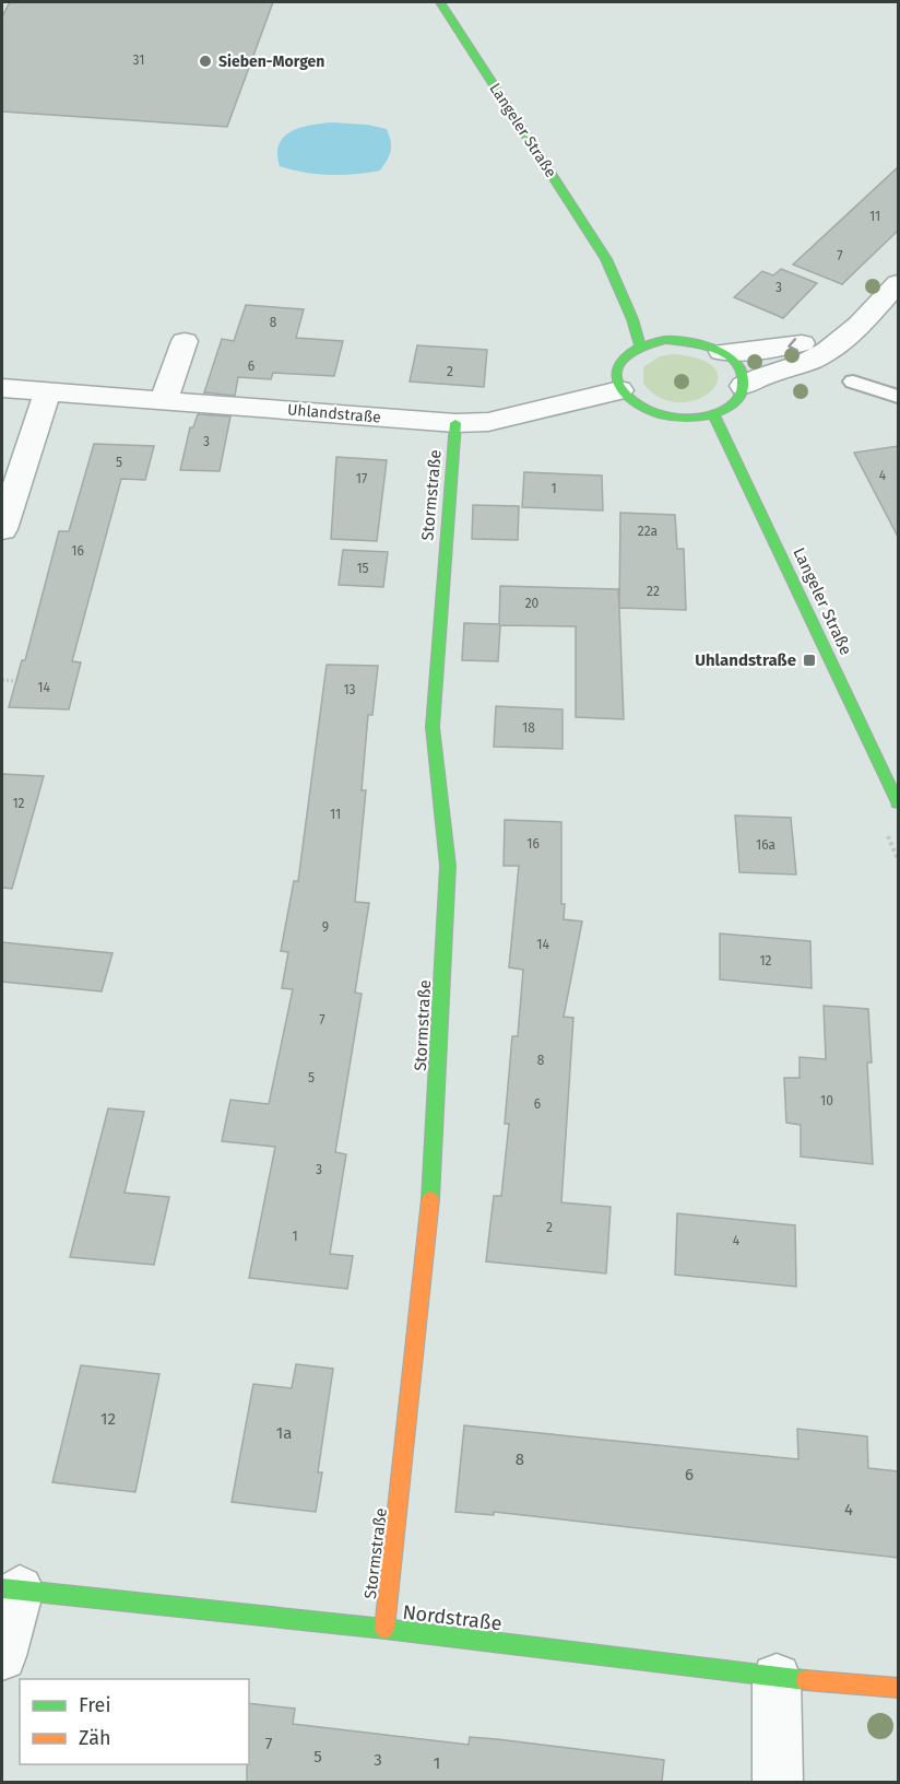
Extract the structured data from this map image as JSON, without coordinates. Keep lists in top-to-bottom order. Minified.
{"streets":{"street":["Langeler Straße","Uhlandstraße","Stormstraße","Nordstraße"]},"crossings":[["Langeler Straße","Uhlandstraße"],["Uhlandstraße","Stormstraße"],["Stormstraße","Nordstraße"]],"places":{"other":["Sieben-Morgen"],"transit":["Uhlandstraße"]},"house_numbers":["31","11","7","3","8","6","2","3","5","4","17","1","22a","16","15","22","20","14","13","18","12","11","16","16a","9","14","12","7","8","5","10","6","3","2","1","4","12","1a","8","6","4","7","5","3","1"],"legend":["Frei","Zäh"]}
